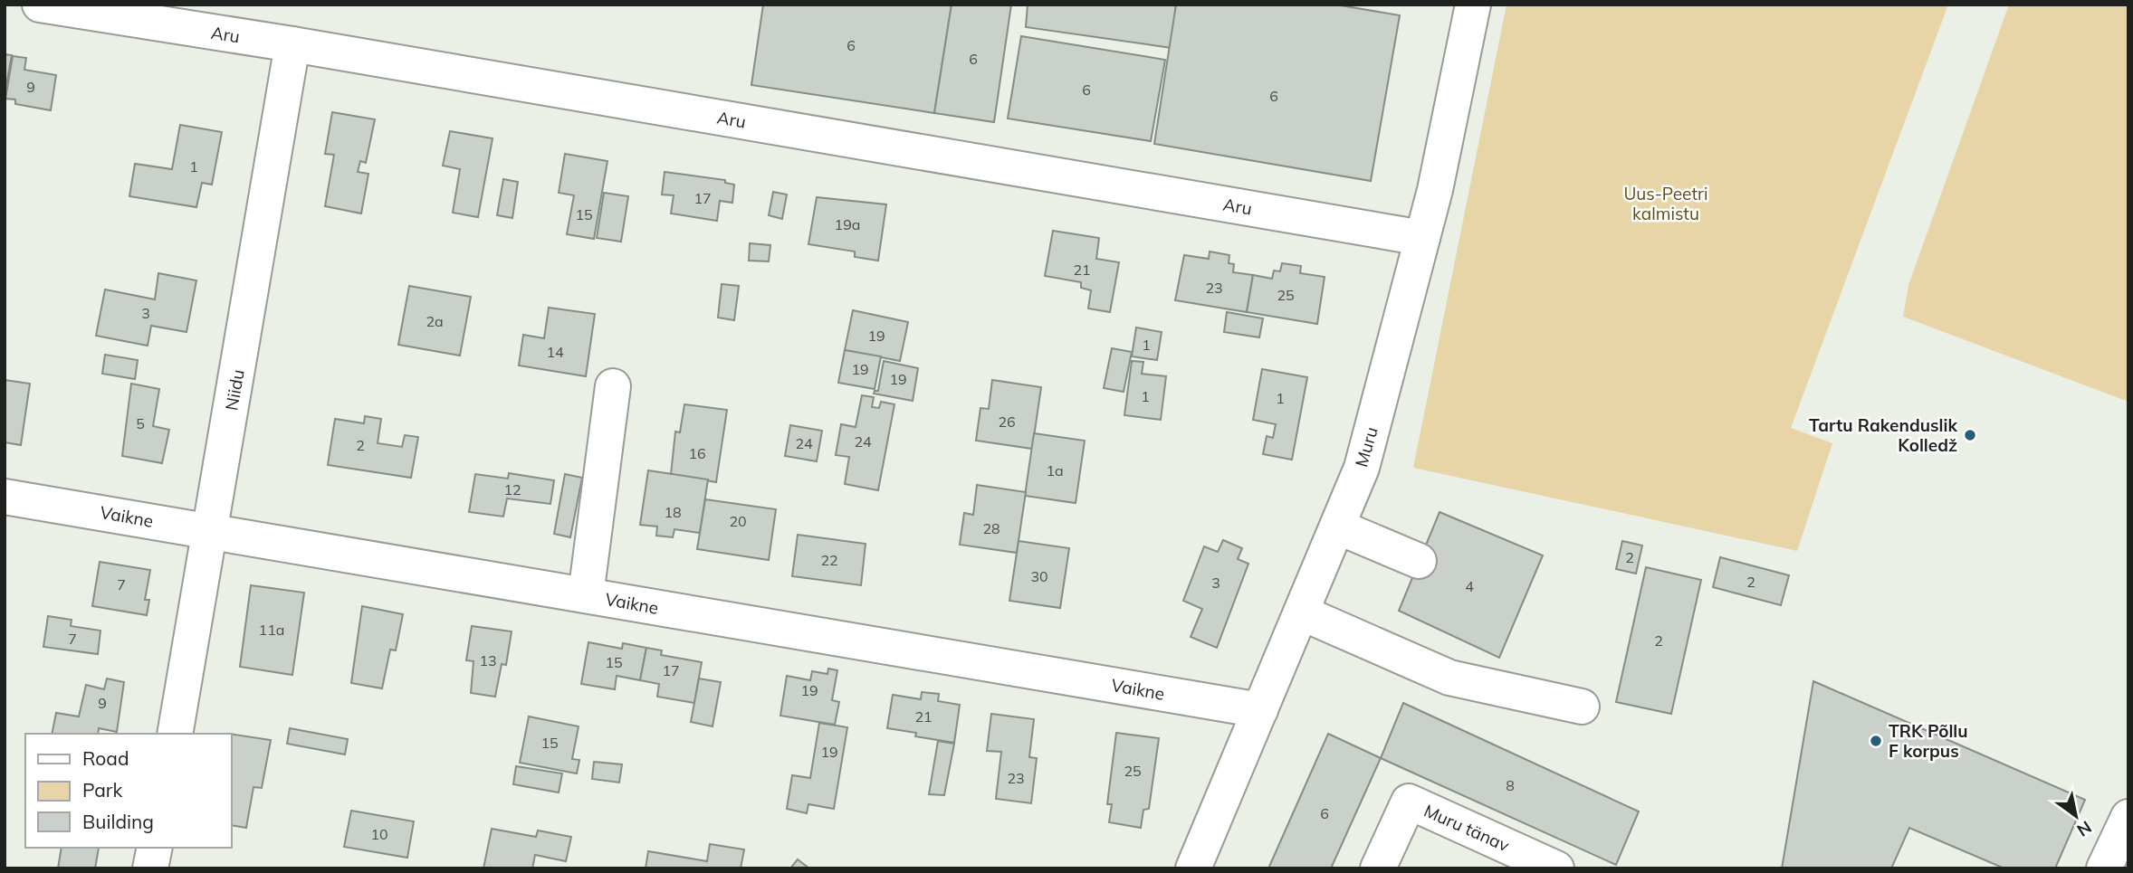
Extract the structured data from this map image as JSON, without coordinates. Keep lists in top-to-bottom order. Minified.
{"streets":{"street":["Aru","Niidu","Muru","Vaikne","Muru tänav"]},"crossings":[["Aru","Niidu"],["Aru","Muru"],["Niidu","Vaikne"],["Muru","Vaikne"]],"parks":["Uus-Peetri kalmistu"],"places":["Tartu Rakenduslik Kolledž","TRK Põllu F korpus"],"house_numbers":["6","6","9","6","6","1","17","15","19a","21","23","25","3","2a","19","1","14","19","19","1","1","26","5","24","24","2","16","1a","12","18","20","28","2","22","30","2","3","7","4","11a","7","2","13","15","17","19","9","21","15","19","25","23","8","6","10"],"legend":["Road","Park","Building"],"north":"bottom right"}
